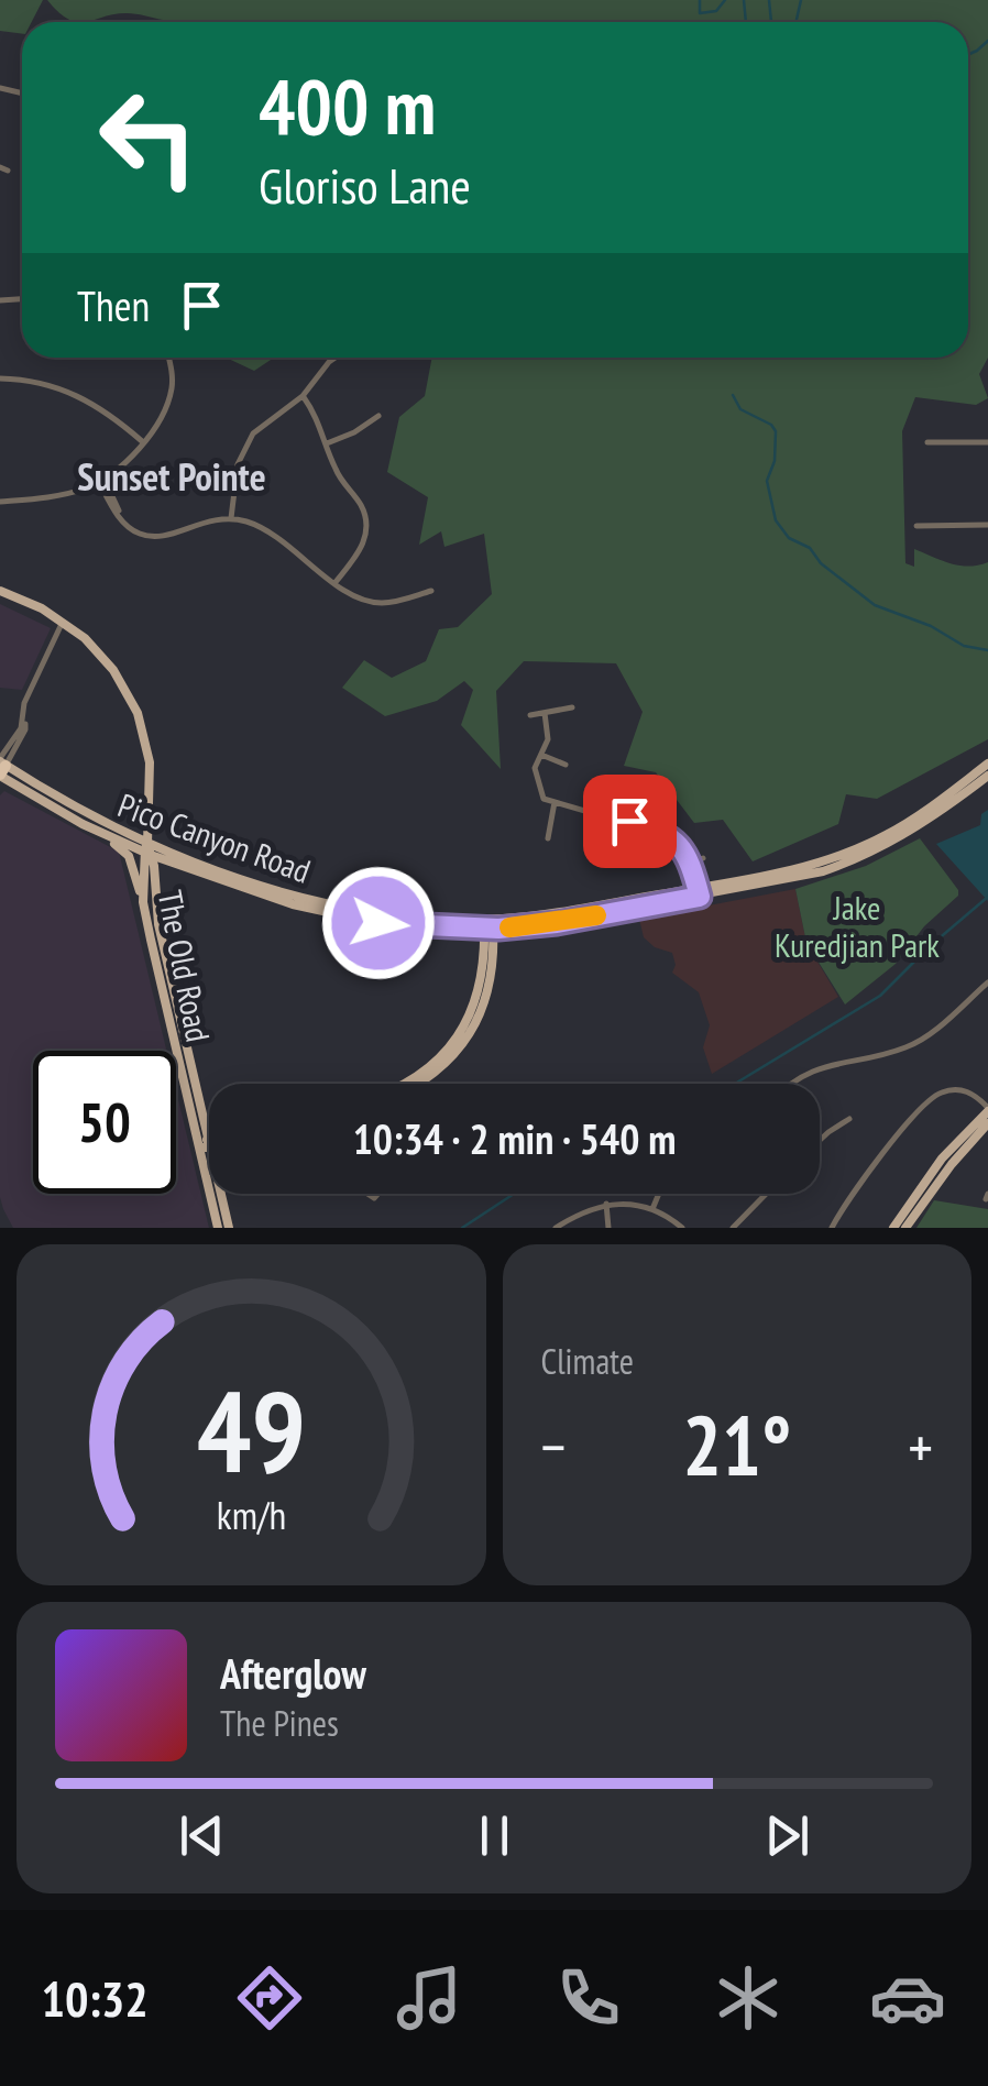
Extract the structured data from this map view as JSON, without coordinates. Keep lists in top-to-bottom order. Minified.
{"streets":{"main road":["Pico Canyon Road","The Old Road"]},"crossings":[["Pico Canyon Road","The Old Road"]],"districts":["Sunset Pointe"],"parks":["Jake Kuredjian Park"],"page":{"turn":["400 m","Gloriso Lane"],"then":"Then","limit":"50","trip":"10:34 · 2 min · 540 m","tile":"Climate","heat":["−","21°","+"],"song":["Afterglow","The Pines"],"tabs":"10:32","gauge":["49","km/h"]}}
